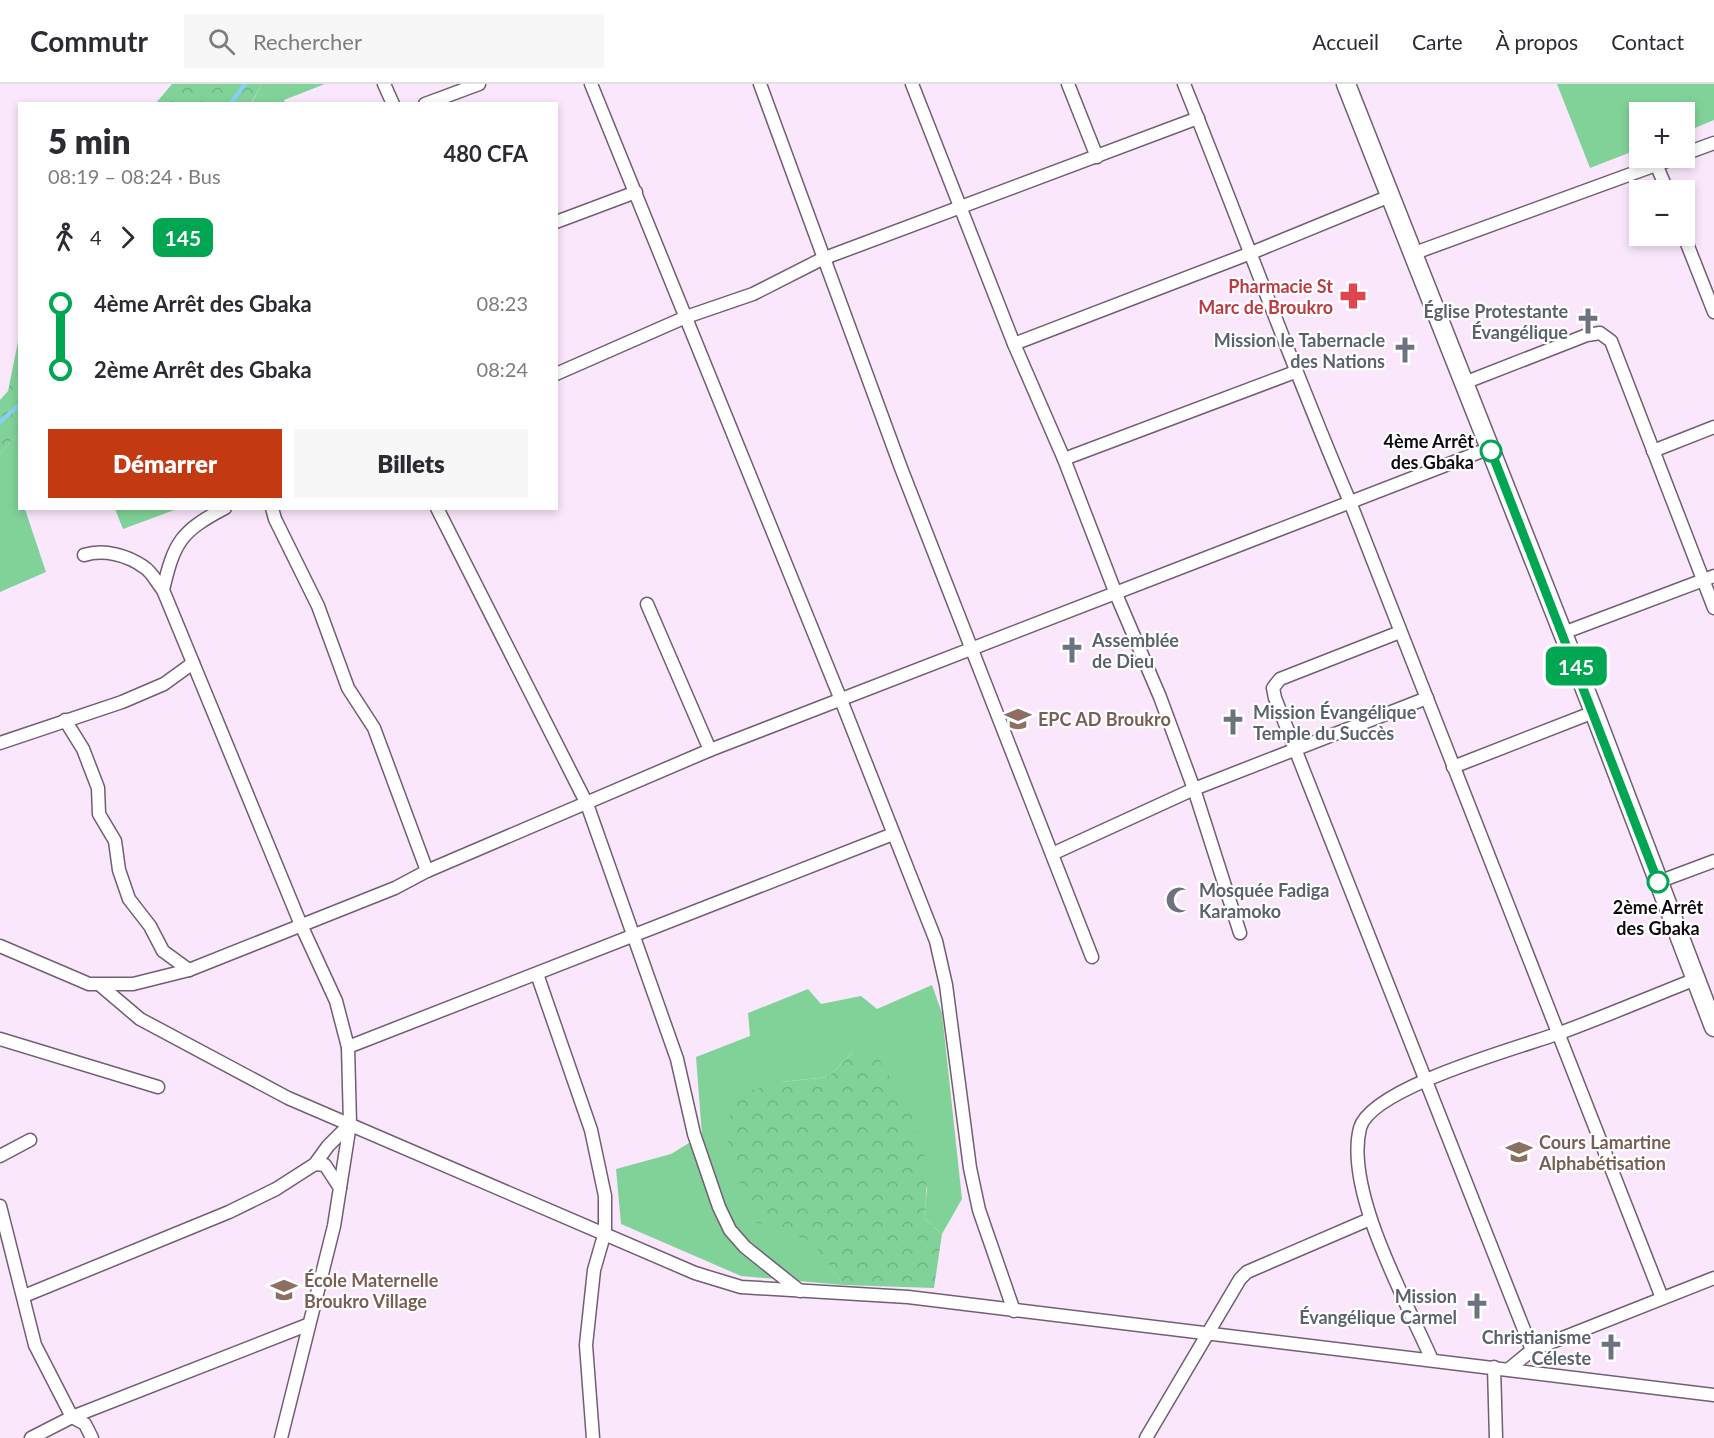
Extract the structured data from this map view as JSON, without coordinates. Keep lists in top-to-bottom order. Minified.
{"places":{"pharmacy":["Pharmacie St Marc de Broukro"],"church":["Église Protestante Évangélique","Mission le Tabernacle des Nations","Assemblée de Dieu","Mission Évangélique Temple du Succès","Mission Évangélique Carmel","Christianisme Céleste"],"other":["4ème Arrêt des Gbaka","2ème Arrêt des Gbaka"],"school or university":["EPC AD Broukro","Cours Lamartine Alphabétisation","École Maternelle Broukro Village"],"mosque":["Mosquée Fadiga Karamoko"]},"lines":["bus line 145"],"page":{"header":"Commutr","search":"Rechercher","nav":["Accueil","Carte","À propos","Contact"],"on_map":"145","map_buttons":["+","−"],"heading":["5 min","08:19 – 08:24 · Bus","480 CFA"],"legs":["4","145"],"list":[{"name":"4ème Arrêt des Gbaka","value":"08:23"},{"name":"2ème Arrêt des Gbaka","value":"08:24"}],"buttons":["Démarrer","Billets"]}}
